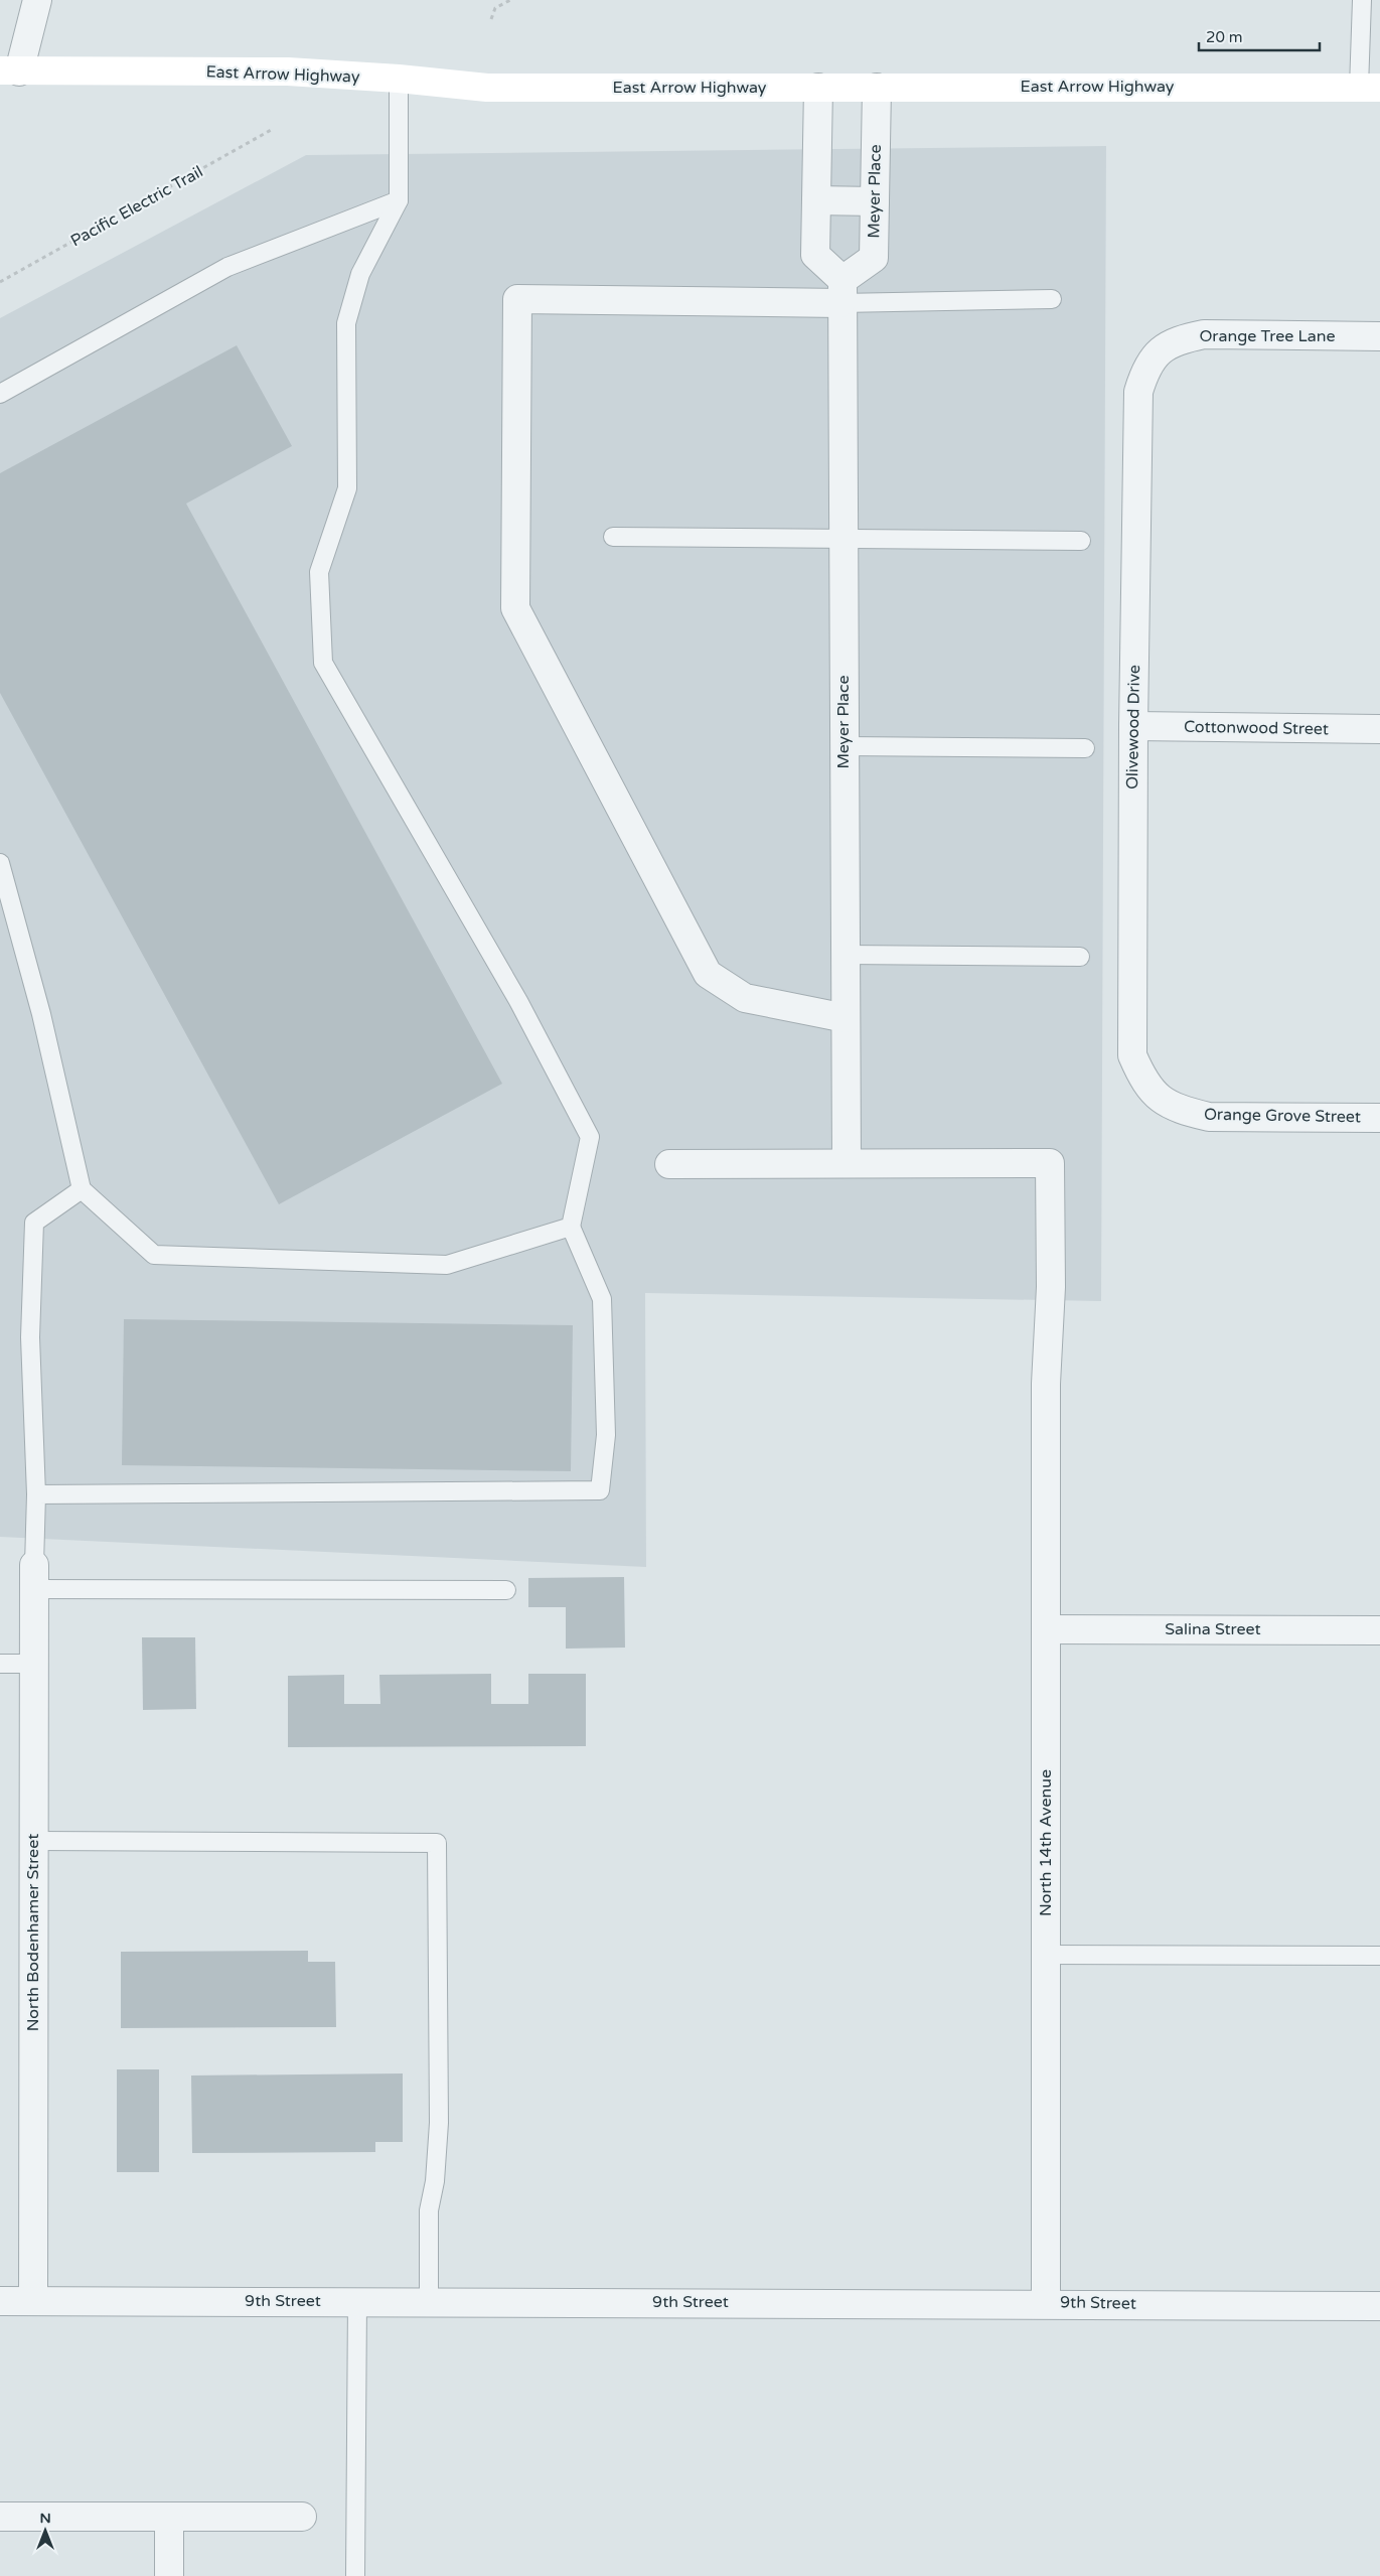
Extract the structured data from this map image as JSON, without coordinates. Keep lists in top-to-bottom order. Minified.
{"streets":{"main road":["East Arrow Highway"],"street":["Meyer Place","Orange Tree Lane","Olivewood Drive","Cottonwood Street","Orange Grove Street","Salina Street","North 14th Avenue","North Bodenhamer Street","9th Street"],"path":["Pacific Electric Trail"]},"crossings":[["East Arrow Highway","Meyer Place"],["Meyer Place","North 14th Avenue"],["Orange Tree Lane","Olivewood Drive"],["Olivewood Drive","Cottonwood Street"],["Olivewood Drive","Orange Grove Street"],["Salina Street","North 14th Avenue"],["North 14th Avenue","9th Street"],["North Bodenhamer Street","9th Street"]],"scale_bar":"20 m","north":"top"}
